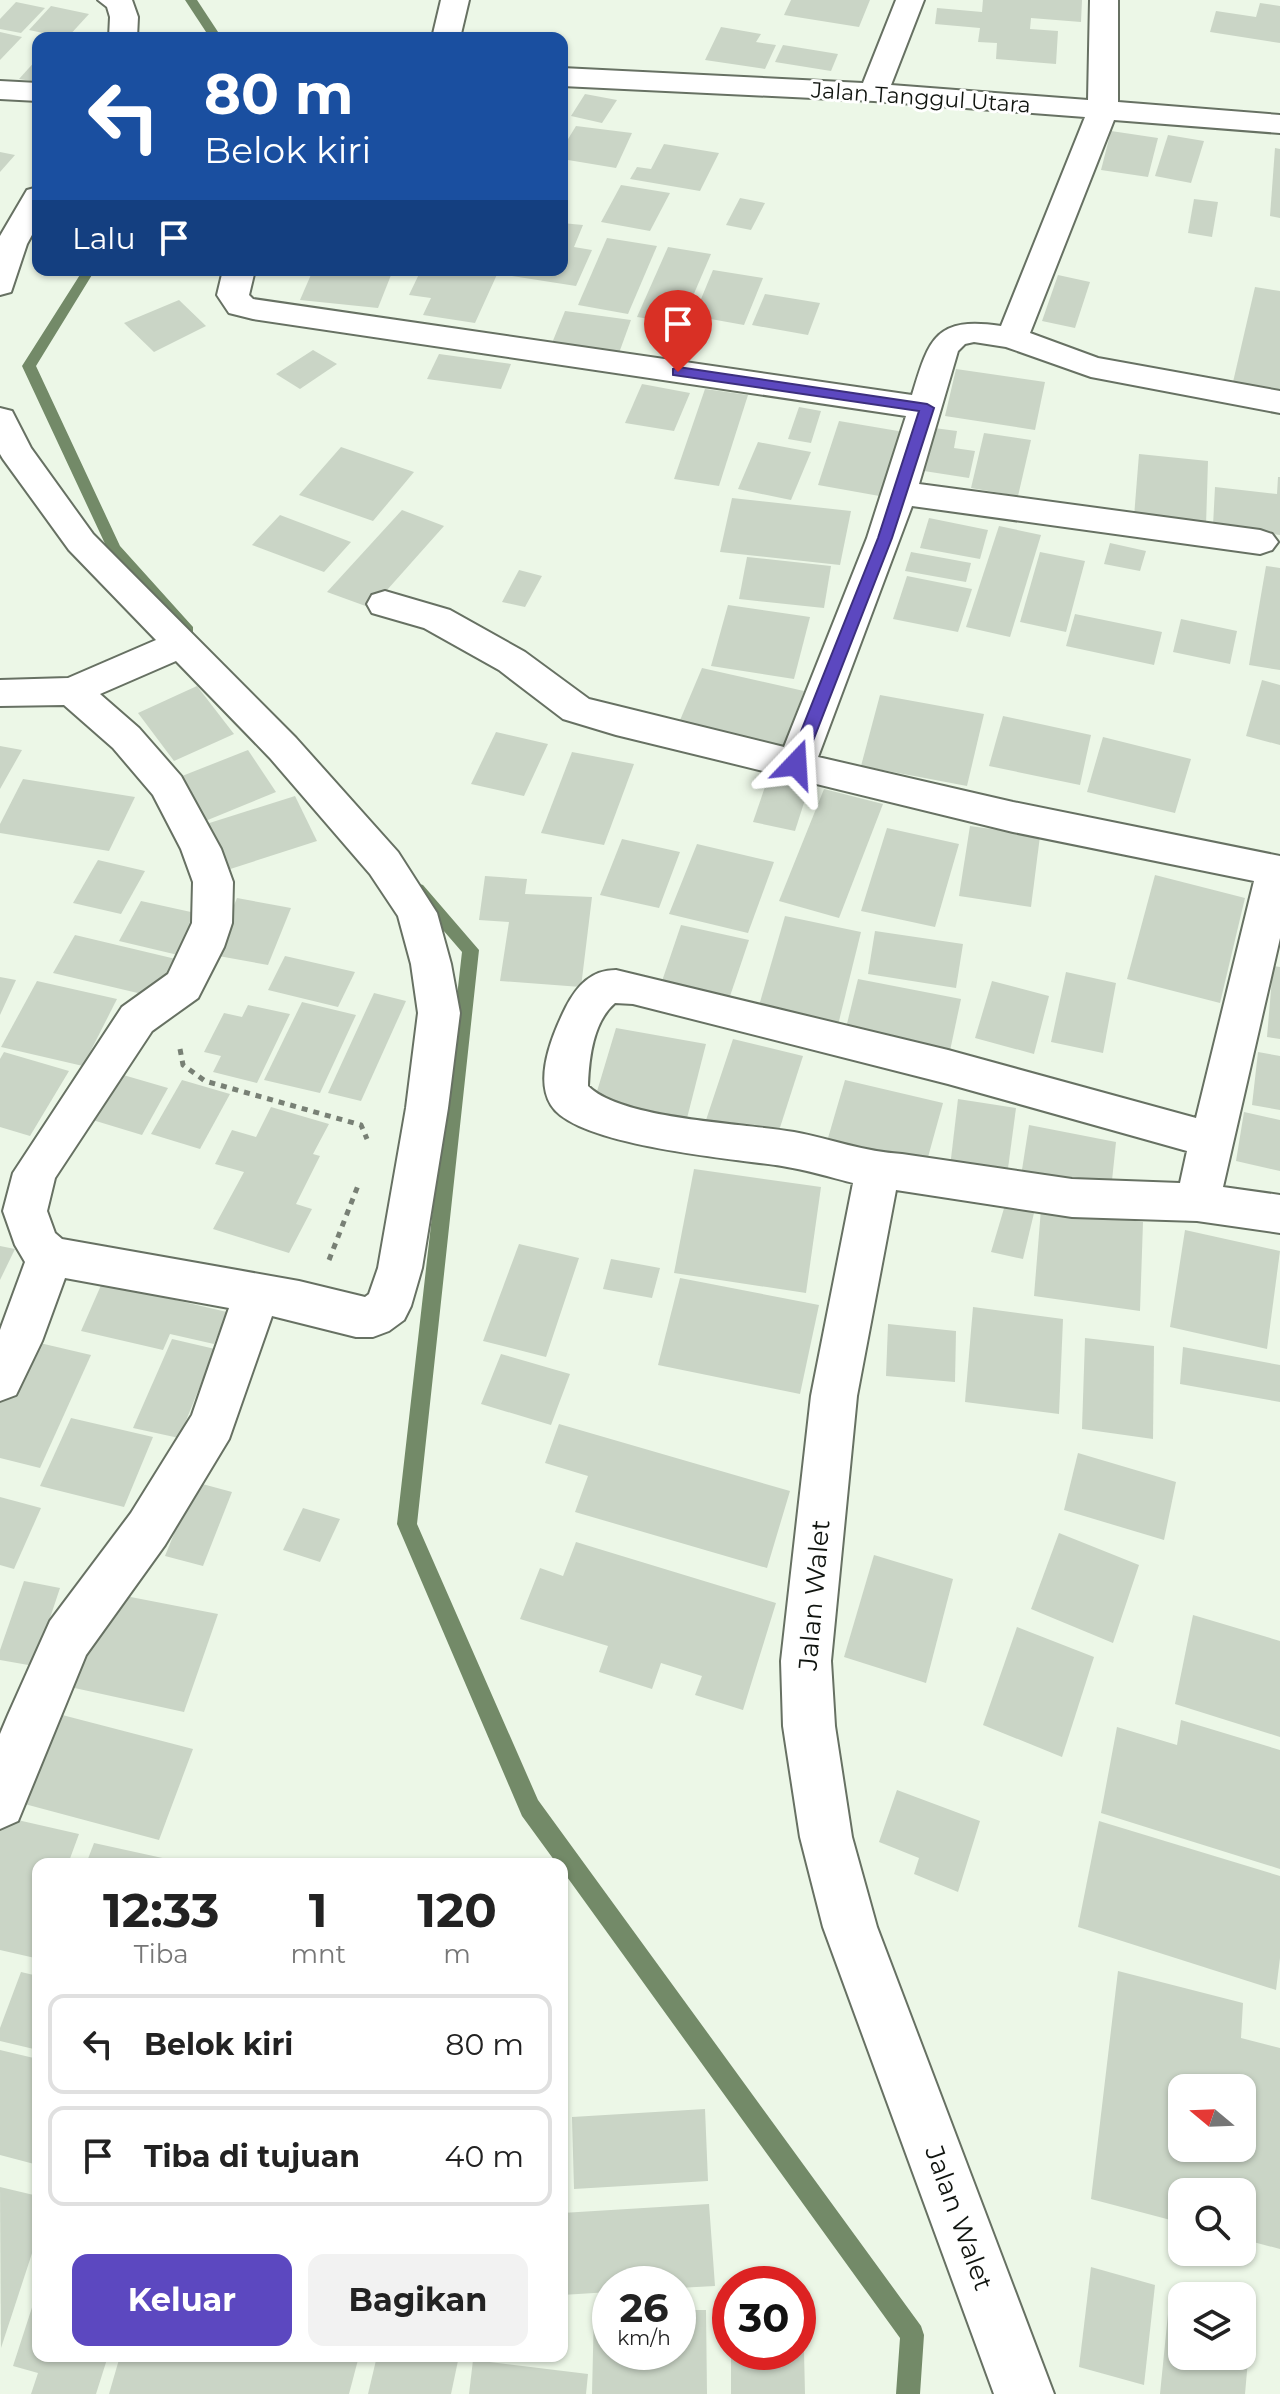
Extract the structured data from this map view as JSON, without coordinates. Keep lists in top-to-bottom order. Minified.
{"streets":{"street":["Jalan Tanggul Utara","Jalan Walet"]},"north":"left","page":{"turn":["80 m","Belok kiri"],"then":"Lalu","eta":["12:33","Tiba","1","mnt","120","m"],"list":[{"name":"Belok kiri","value":"80 m"},{"name":"Tiba di tujuan","value":"40 m"}],"buttons":["Keluar","Bagikan"],"speed":"26 km/h","limit":"30"}}
